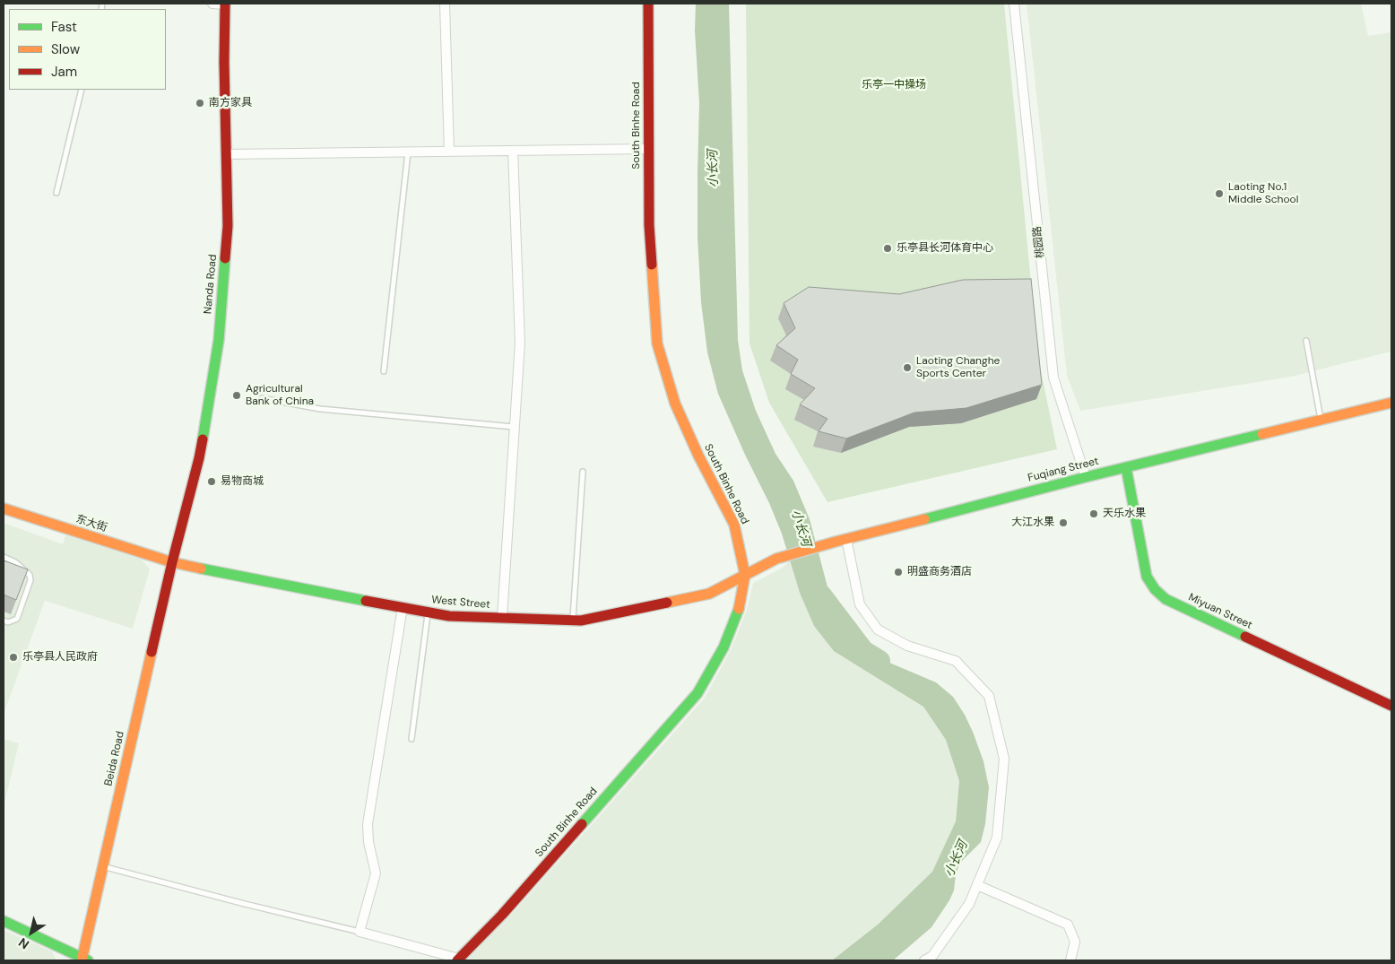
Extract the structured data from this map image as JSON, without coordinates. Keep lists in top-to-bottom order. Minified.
{"streets":{"street":["South Binhe Road","桃园路","Nanda Road","Fuqiang Street","东大街","West Street","Miyuan Street","Beida Road"]},"crossings":[["South Binhe Road","Fuqiang Street"],["South Binhe Road","West Street"],["桃园路","Fuqiang Street"],["Nanda Road","东大街"],["Nanda Road","West Street"],["Nanda Road","Beida Road"],["Fuqiang Street","West Street"],["Fuqiang Street","Miyuan Street"],["东大街","West Street"],["东大街","Beida Road"],["West Street","Beida Road"]],"water":["小长河"],"parks":["乐亭一中操场"],"places":["南方家具","Laoting No.1 Middle School","乐亭县长河体育中心","Laoting Changhe Sports Center","Agricultural Bank of China","易物商城","天乐水果","大江水果","明盛商务酒店","乐亭县人民政府"],"legend":["Fast","Slow","Jam"],"north":"bottom left"}
